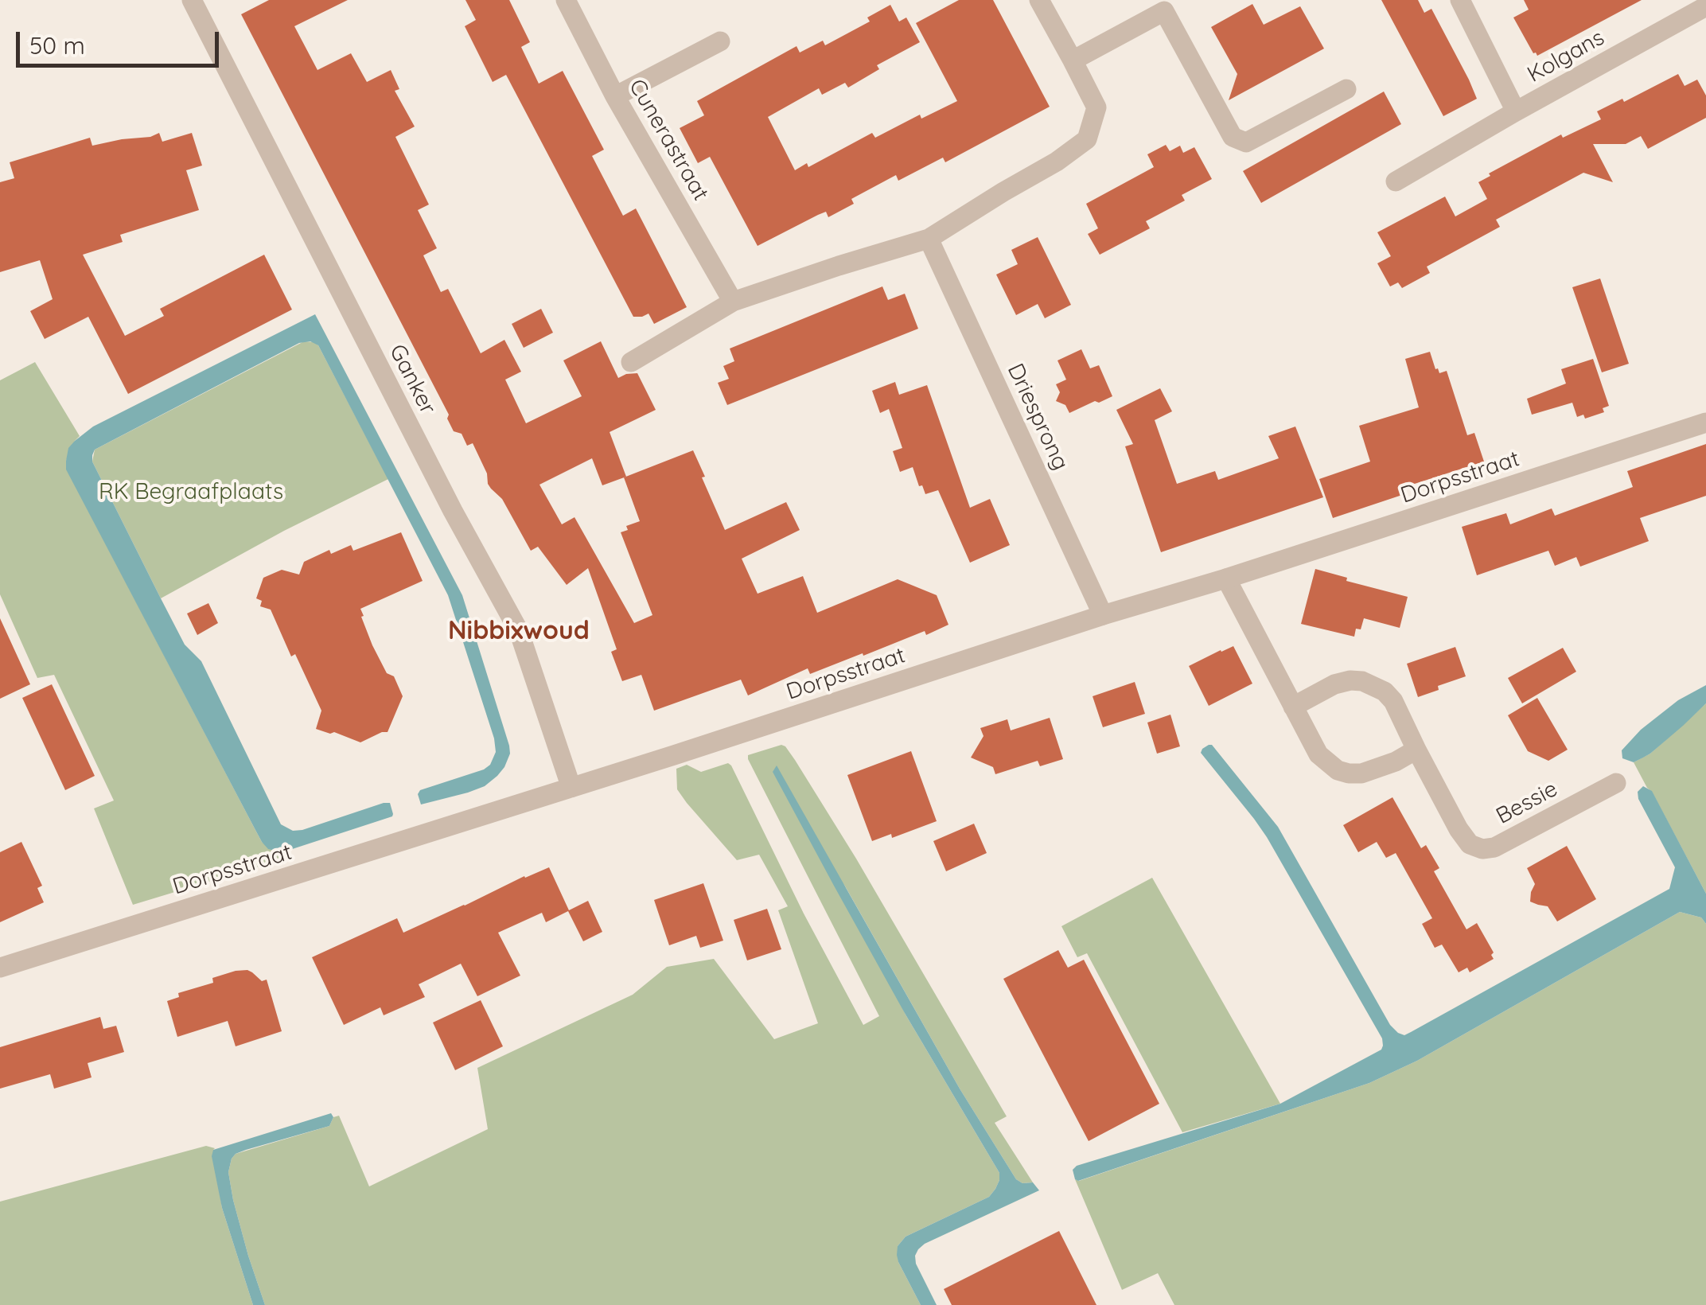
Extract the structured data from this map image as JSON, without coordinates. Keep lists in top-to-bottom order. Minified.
{"streets":{"street":["Kolgans","Cunerastraat","Ganker","Driesprong","Dorpsstraat","Bessie"]},"crossings":[["Ganker","Dorpsstraat"],["Driesprong","Dorpsstraat"]],"districts":["Nibbixwoud"],"parks":["RK Begraafplaats"],"scale_bar":"50 m"}
